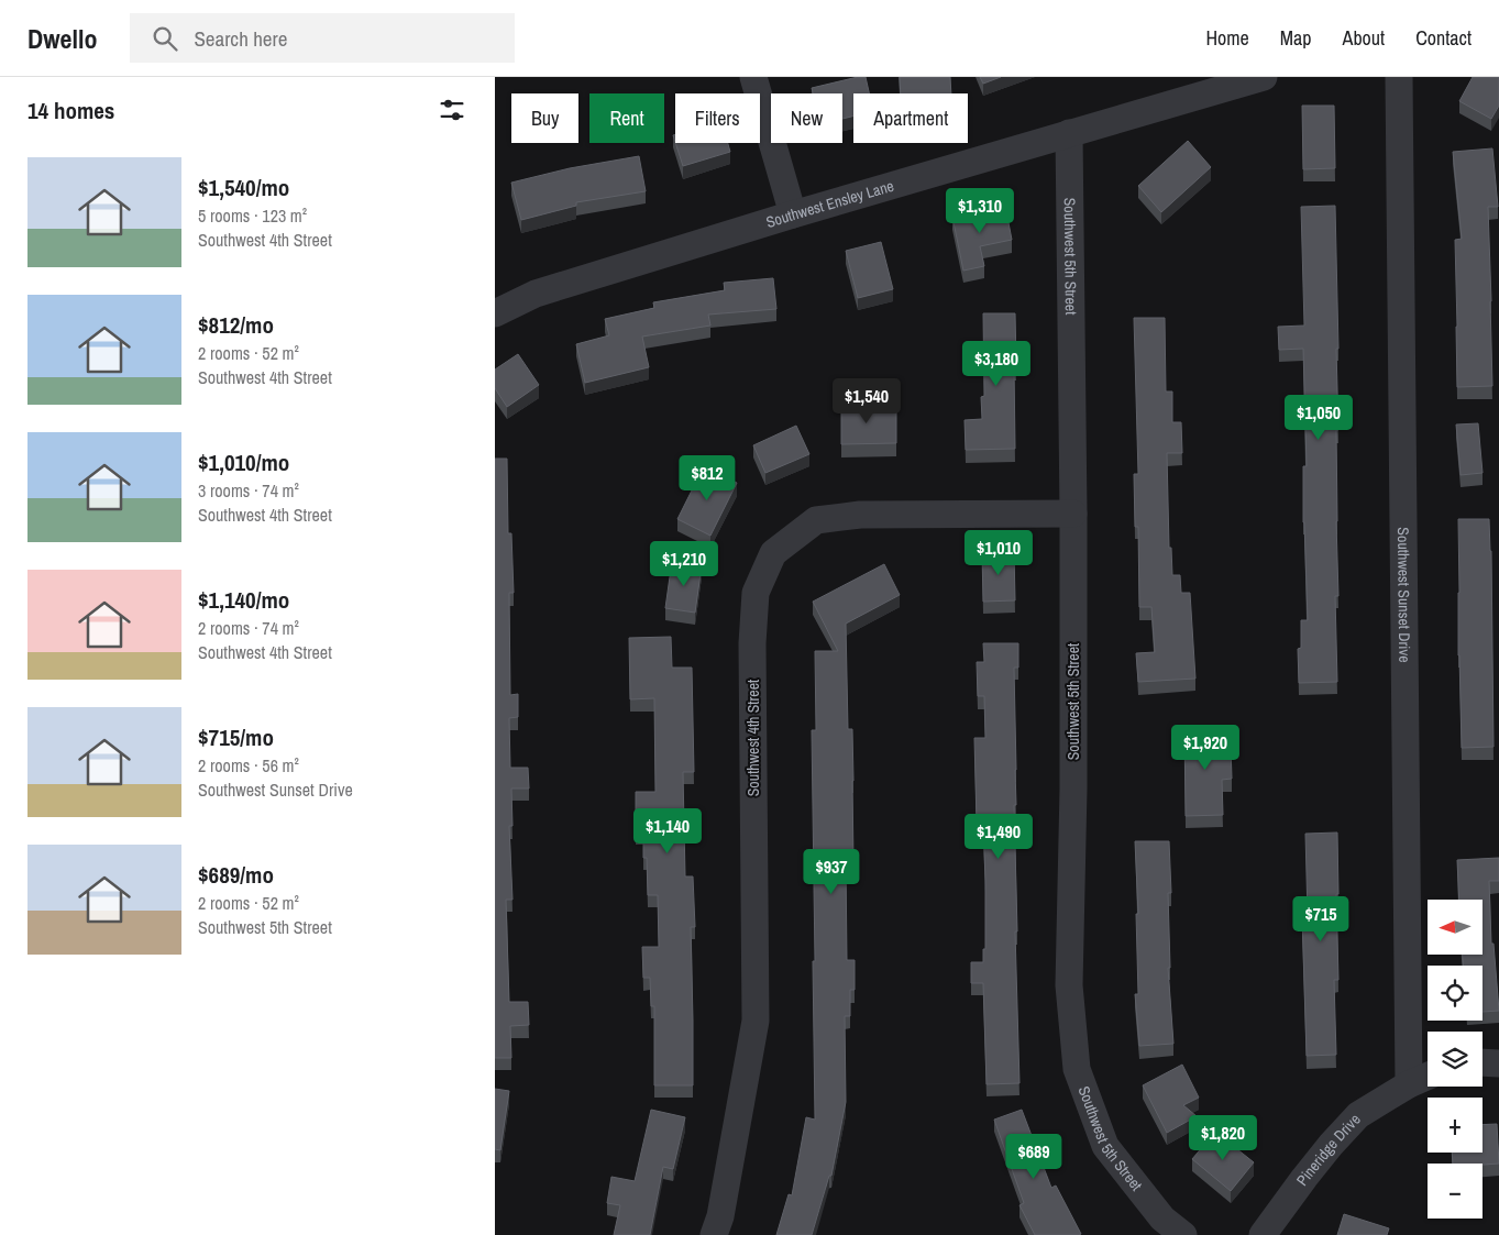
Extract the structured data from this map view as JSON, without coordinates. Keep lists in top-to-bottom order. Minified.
{"streets":{"street":["Southwest Ensley Lane","Southwest 5th Street","Southwest Sunset Drive","Southwest 4th Street","Pineridge Drive"]},"crossings":[["Southwest Ensley Lane","Southwest 5th Street"],["Southwest 5th Street","Southwest 4th Street"],["Southwest Sunset Drive","Pineridge Drive"]],"north":"left","page":{"header":"Dwello","search":"Search here","nav":["Home","Map","About","Contact"],"heading":"14 homes","chip":["Buy","Rent","Filters","New","Apartment"],"list":[{"name":"$1,540/mo","note":"5 rooms · 123 m² · Southwest 4th Street"},{"name":"$812/mo","note":"2 rooms · 52 m² · Southwest 4th Street"},{"name":"$1,010/mo","note":"3 rooms · 74 m² · Southwest 4th Street"},{"name":"$1,140/mo","note":"2 rooms · 74 m² · Southwest 4th Street"},{"name":"$715/mo","note":"2 rooms · 56 m² · Southwest Sunset Drive"},{"name":"$689/mo","note":"2 rooms · 52 m² · Southwest 5th Street"}],"price":["$1,310","$3,180","$1,540","$1,050","$812","$1,010","$1,210","$1,920","$1,140","$1,490","$937","$715","$1,820","$689"],"map_buttons":["+","−"]}}
